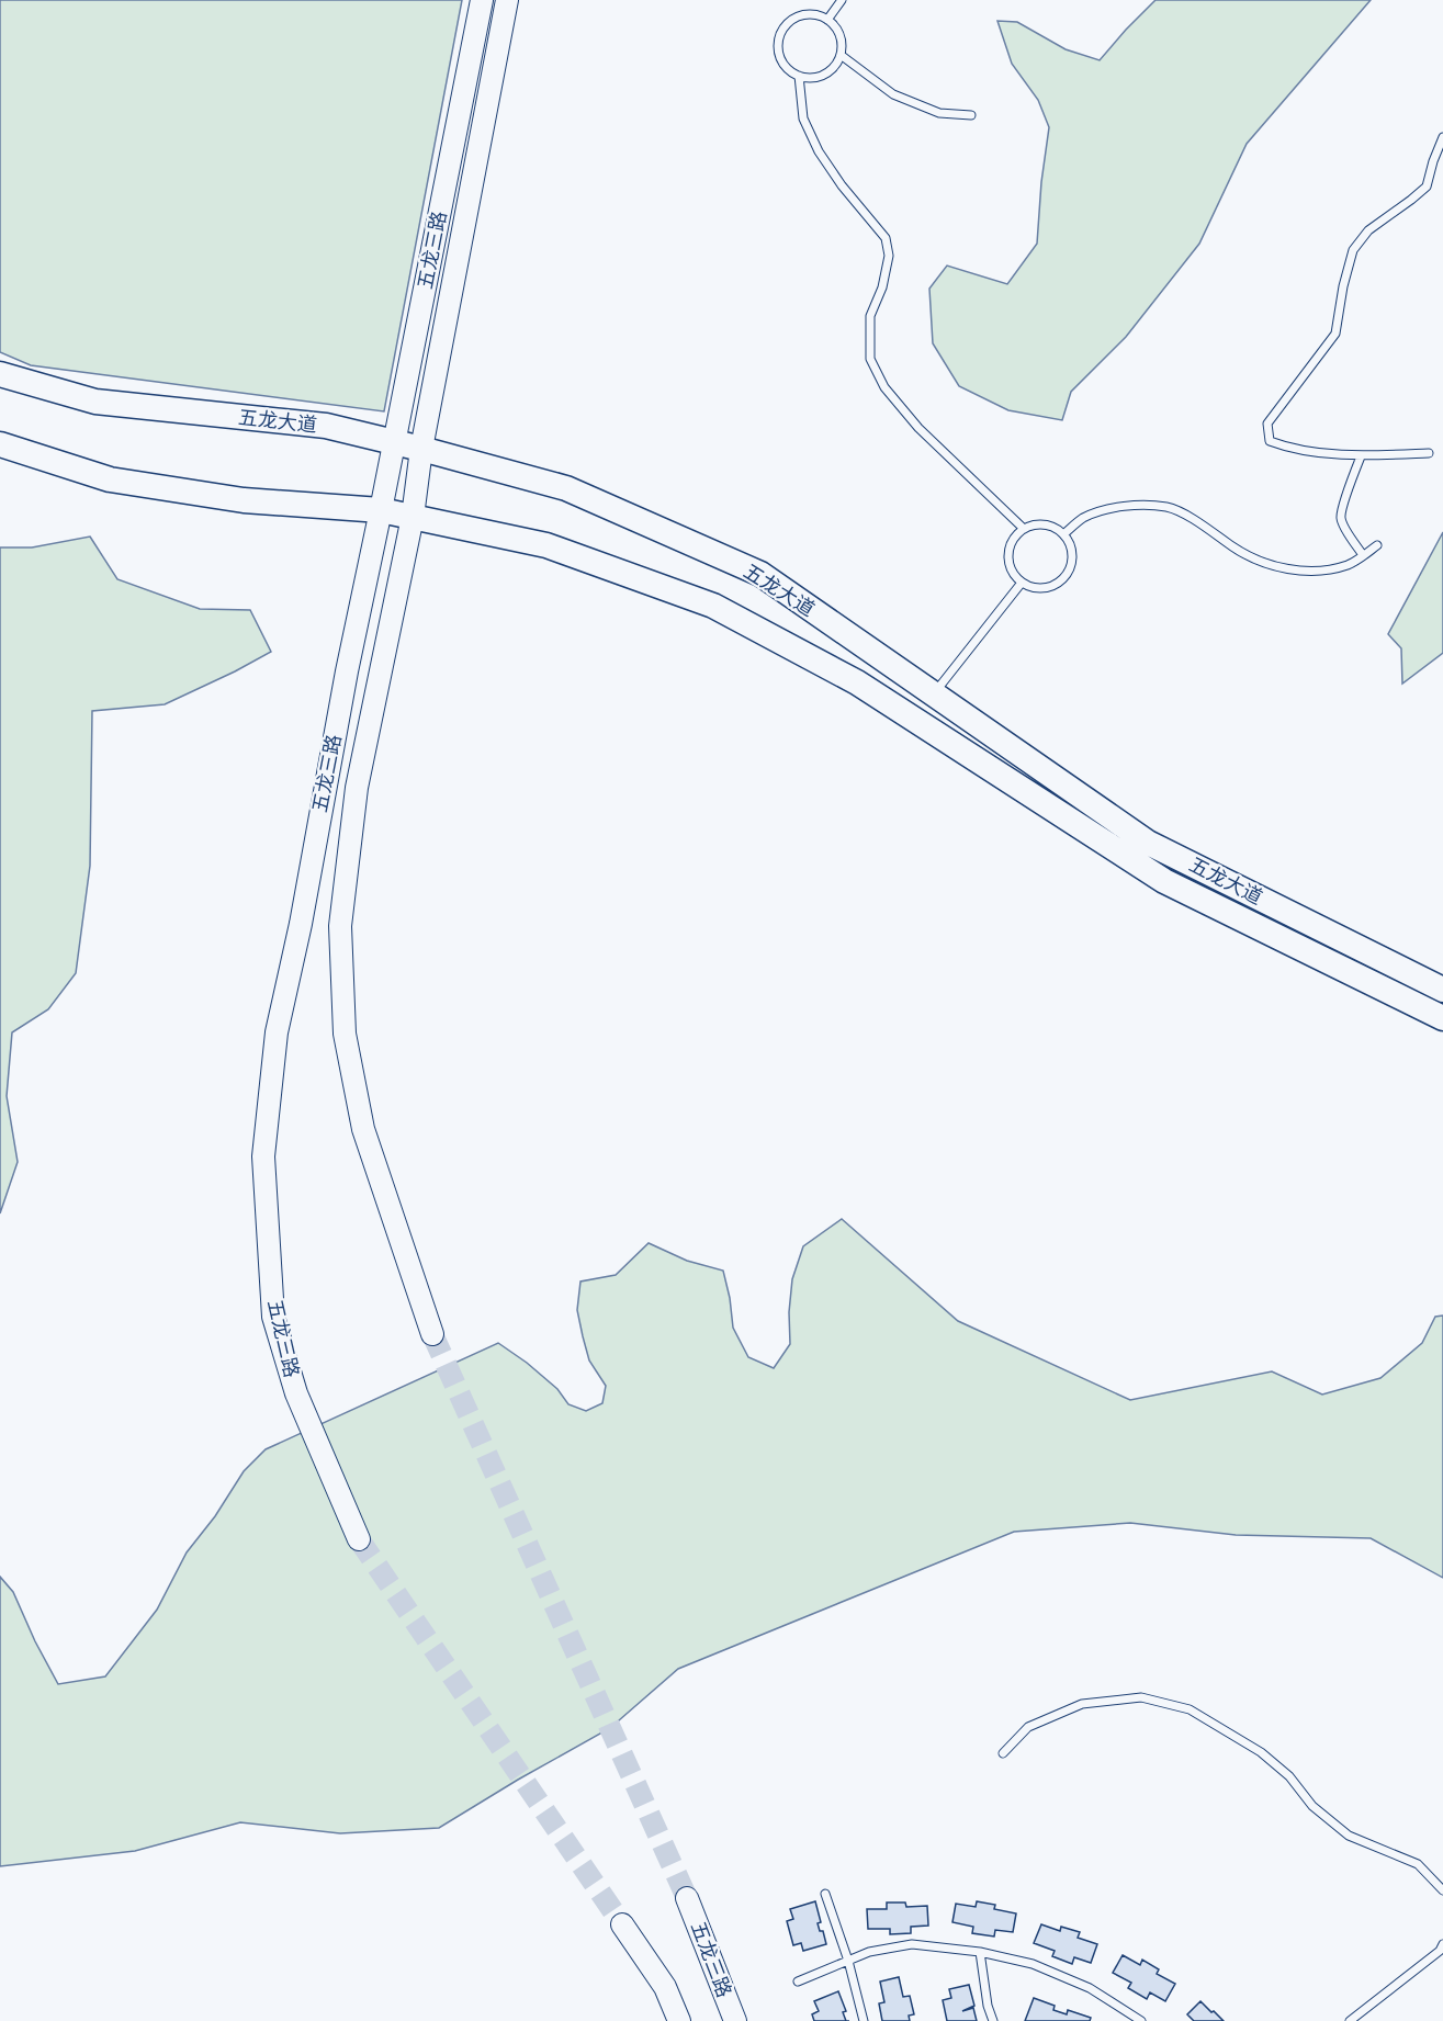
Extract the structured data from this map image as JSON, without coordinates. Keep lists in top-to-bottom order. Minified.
{"streets":{"main road":["五龙三路","五龙大道"]},"crossings":[["五龙三路","五龙大道"]]}
